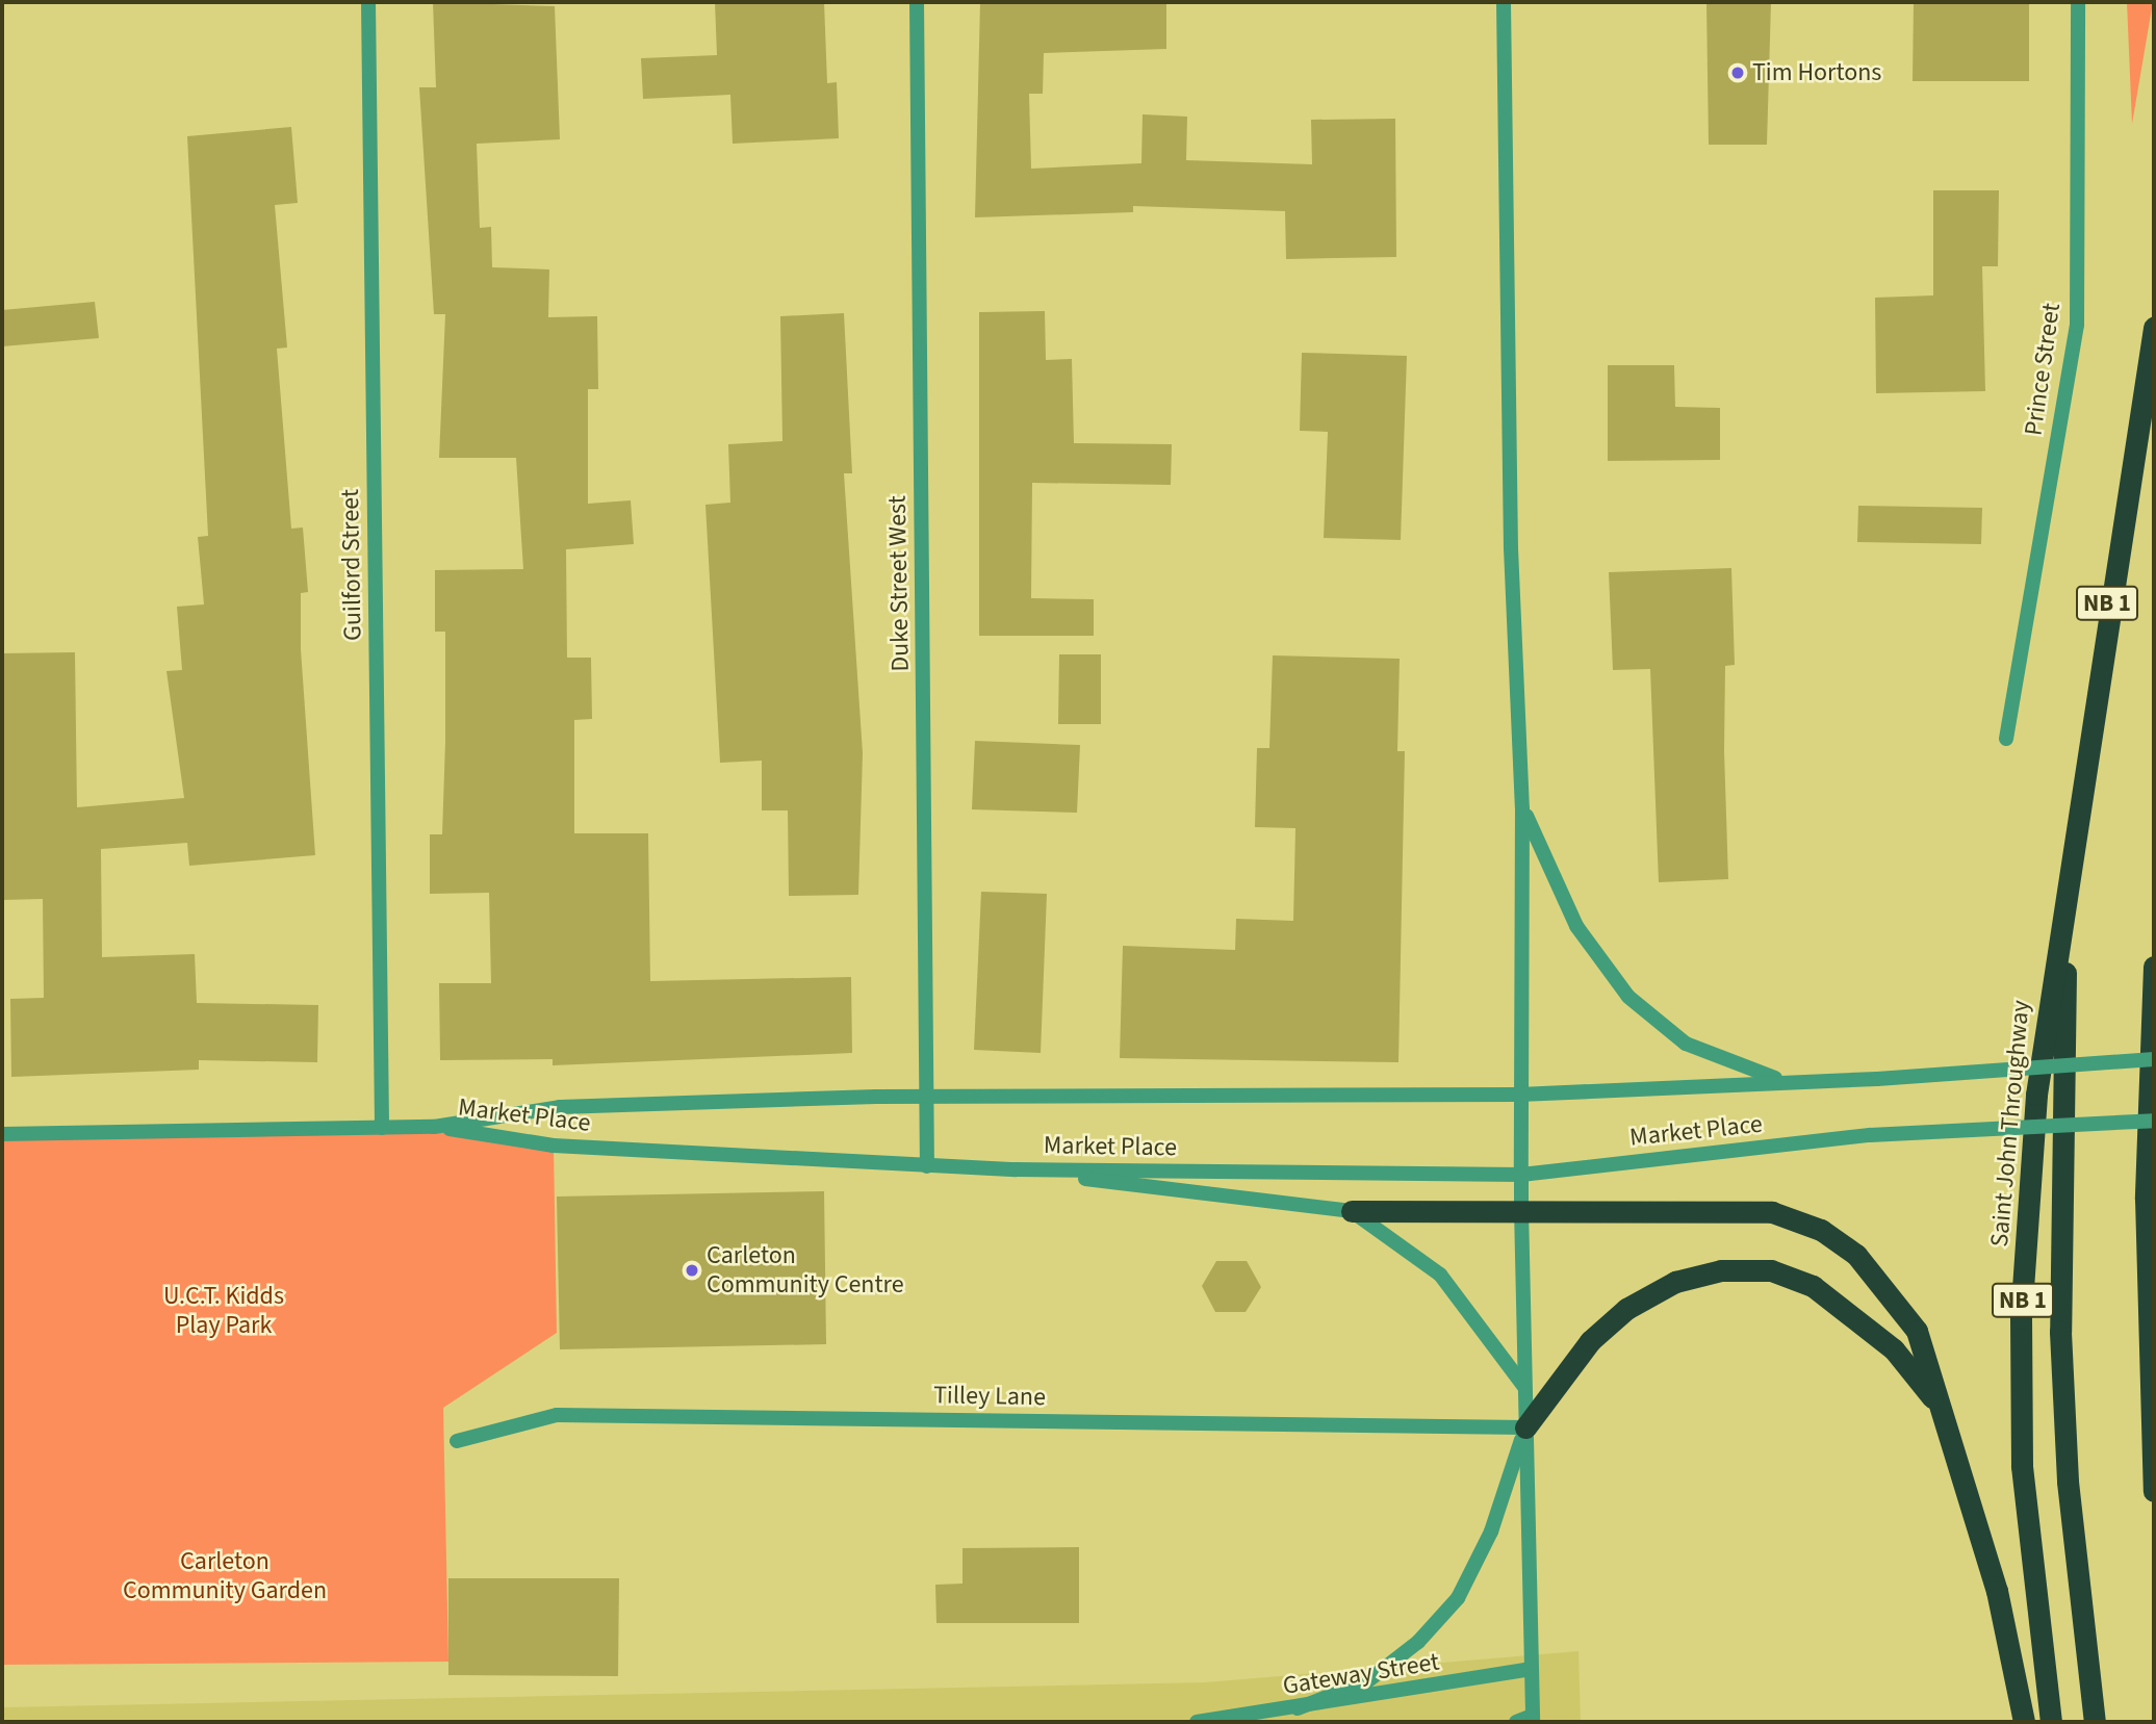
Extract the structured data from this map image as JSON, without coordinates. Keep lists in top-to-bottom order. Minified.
{"streets":{"highway":["NB 1","Saint John Throughway"],"street":["Prince Street","Guilford Street","Duke Street West","Market Place","Tilley Lane","Gateway Street"]},"crossings":[["Duke Street West","Market Place"]],"parks":["U.C.T. Kidds Play Park","Carleton Community Garden"],"places":["Tim Hortons","Carleton Community Centre"]}
